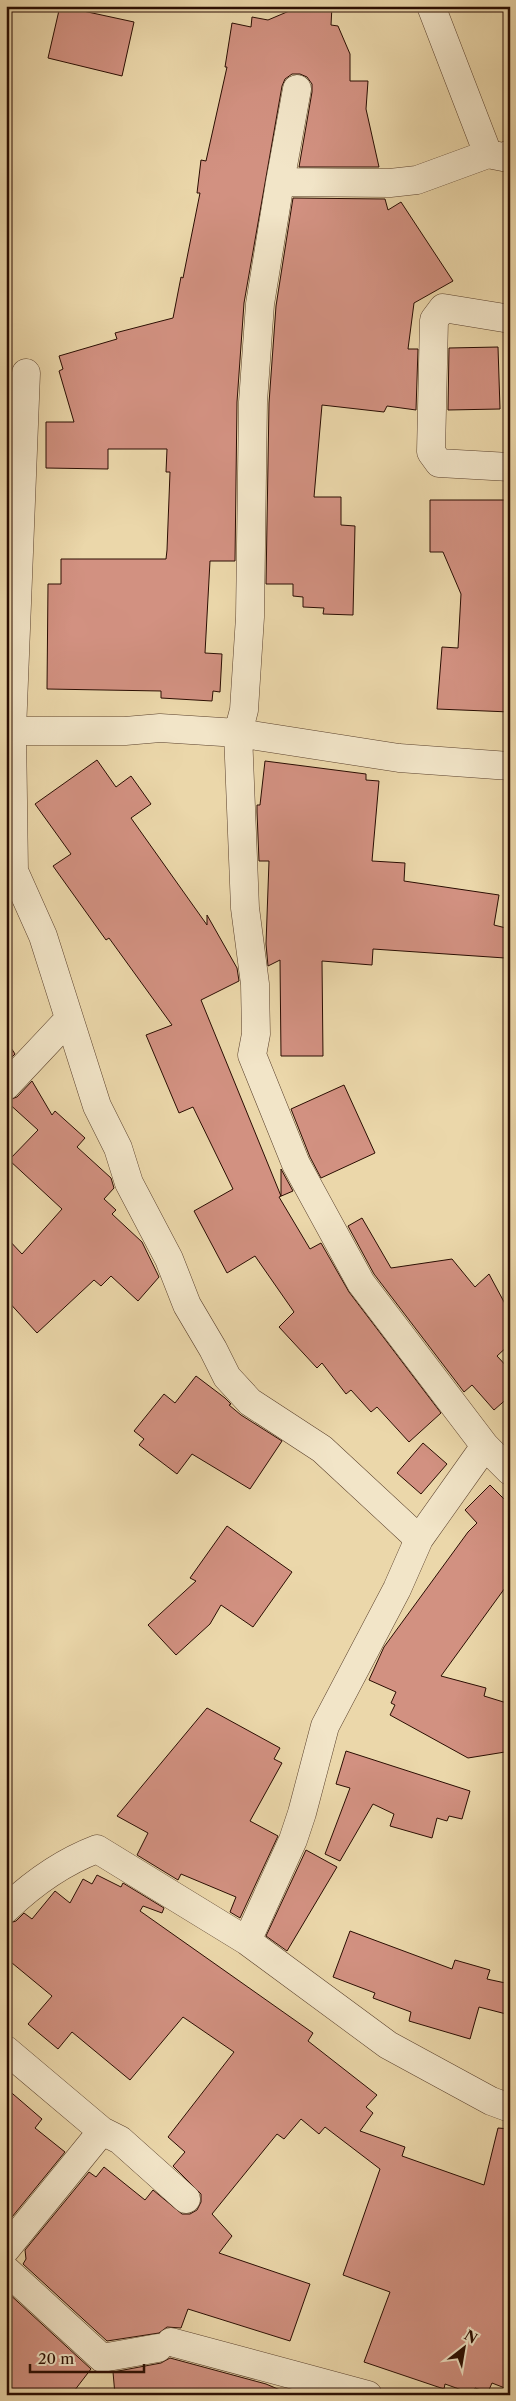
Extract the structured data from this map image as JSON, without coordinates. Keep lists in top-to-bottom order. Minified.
{"scale_bar":"20 m","north":"top right"}
